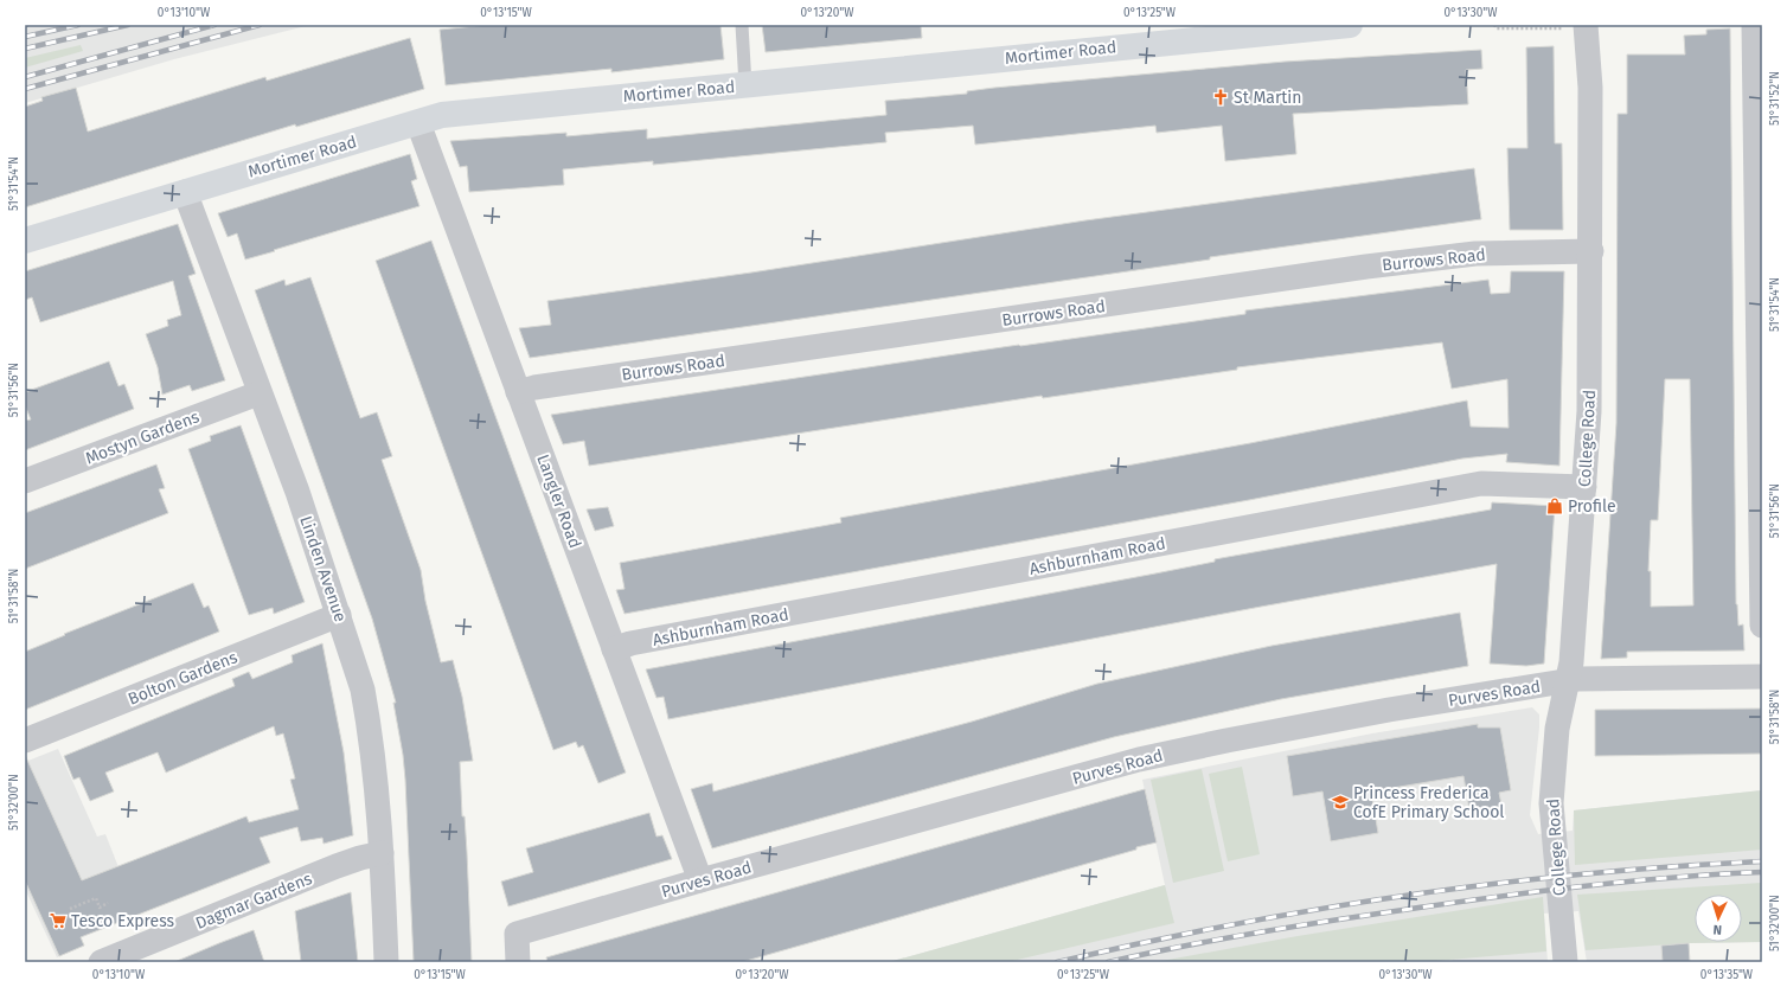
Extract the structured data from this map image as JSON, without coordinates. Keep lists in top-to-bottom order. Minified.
{"streets":{"main road":["Mortimer Road"],"street":["Burrows Road","Mostyn Gardens","College Road","Langler Road","Ashburnham Road","Linden Avenue","Bolton Gardens","Purves Road","Dagmar Gardens"]},"crossings":[["Mortimer Road","Langler Road"],["Mortimer Road","Linden Avenue"],["Burrows Road","College Road"],["Burrows Road","Langler Road"],["Mostyn Gardens","Linden Avenue"],["College Road","Ashburnham Road"],["College Road","Purves Road"],["Langler Road","Ashburnham Road"],["Langler Road","Purves Road"],["Linden Avenue","Bolton Gardens"],["Linden Avenue","Dagmar Gardens"]],"places":{"church":["St Martin"],"shop":["Profile"],"school or university":["Princess Frederica CofE Primary School"],"supermarket":["Tesco Express"]},"north":"bottom","coordinates":["0°13'10\"W","0°13'15\"W","0°13'20\"W","0°13'25\"W","0°13'30\"W","51°31'52\"N","51°31'54\"N","51°31'56\"N","51°31'58\"N","51°32'00\"N","0°13'35\"W"]}
